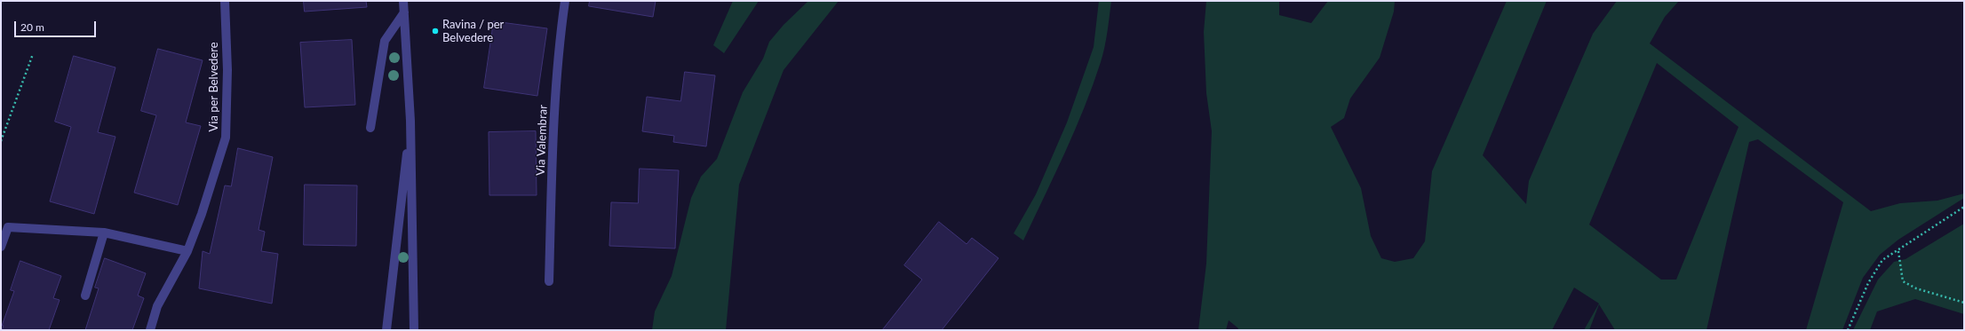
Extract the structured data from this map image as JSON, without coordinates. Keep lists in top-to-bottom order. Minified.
{"streets":{"street":["Via per Belvedere","Via Valembrar"]},"places":["Ravina / per Belvedere"],"scale_bar":"20 m"}
